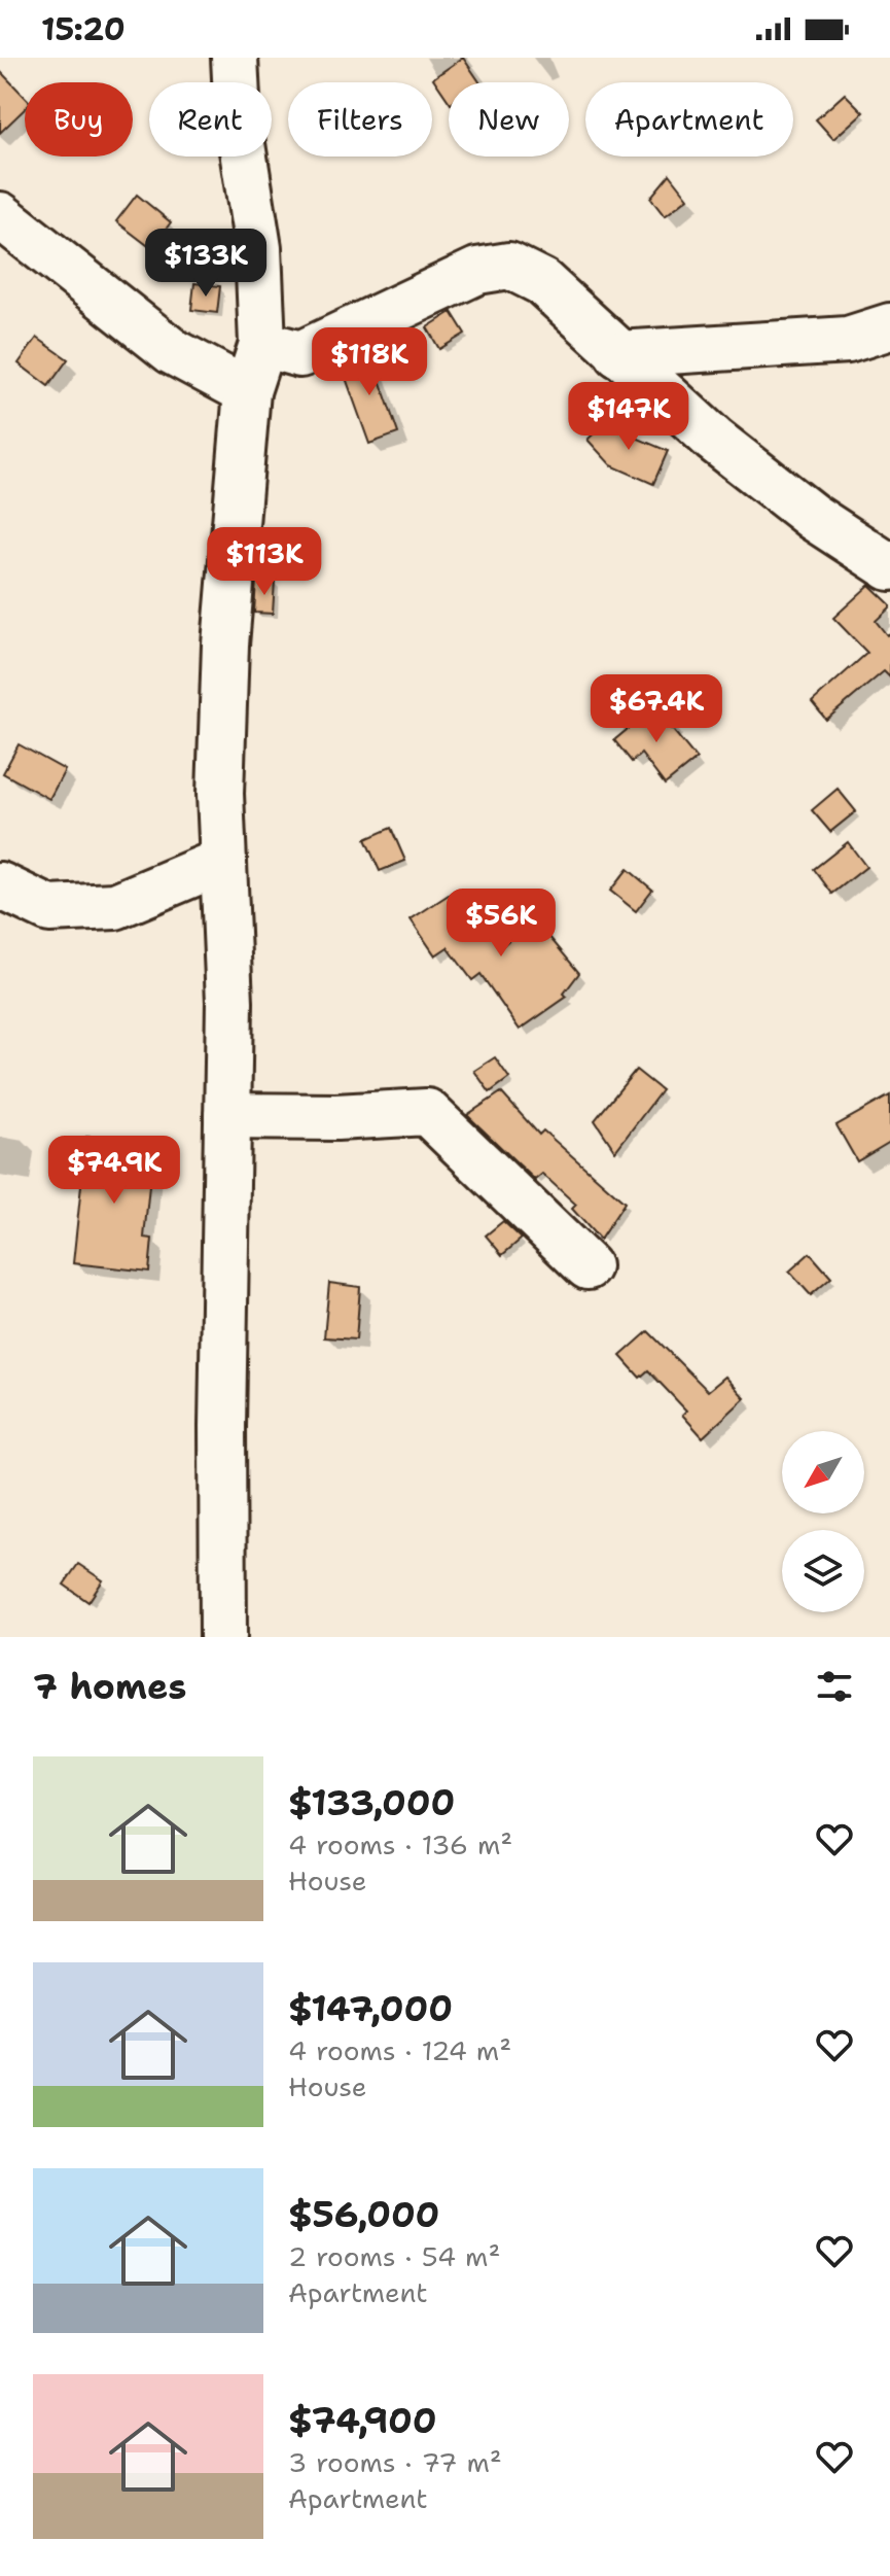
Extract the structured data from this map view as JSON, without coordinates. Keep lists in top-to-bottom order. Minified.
{"north":"bottom left","page":{"status":"15:20","chip":["Buy","Rent","Filters","New","Apartment"],"price":["$133K","$118K","$147K","$113K","$67.4K","$56K","$74.9K"],"heading":"7 homes","list":[{"name":"$133,000","note":"4 rooms · 136 m² · House"},{"name":"$147,000","note":"4 rooms · 124 m² · House"},{"name":"$56,000","note":"2 rooms · 54 m² · Apartment"},{"name":"$74,900","note":"3 rooms · 77 m² · Apartment"}]}}
